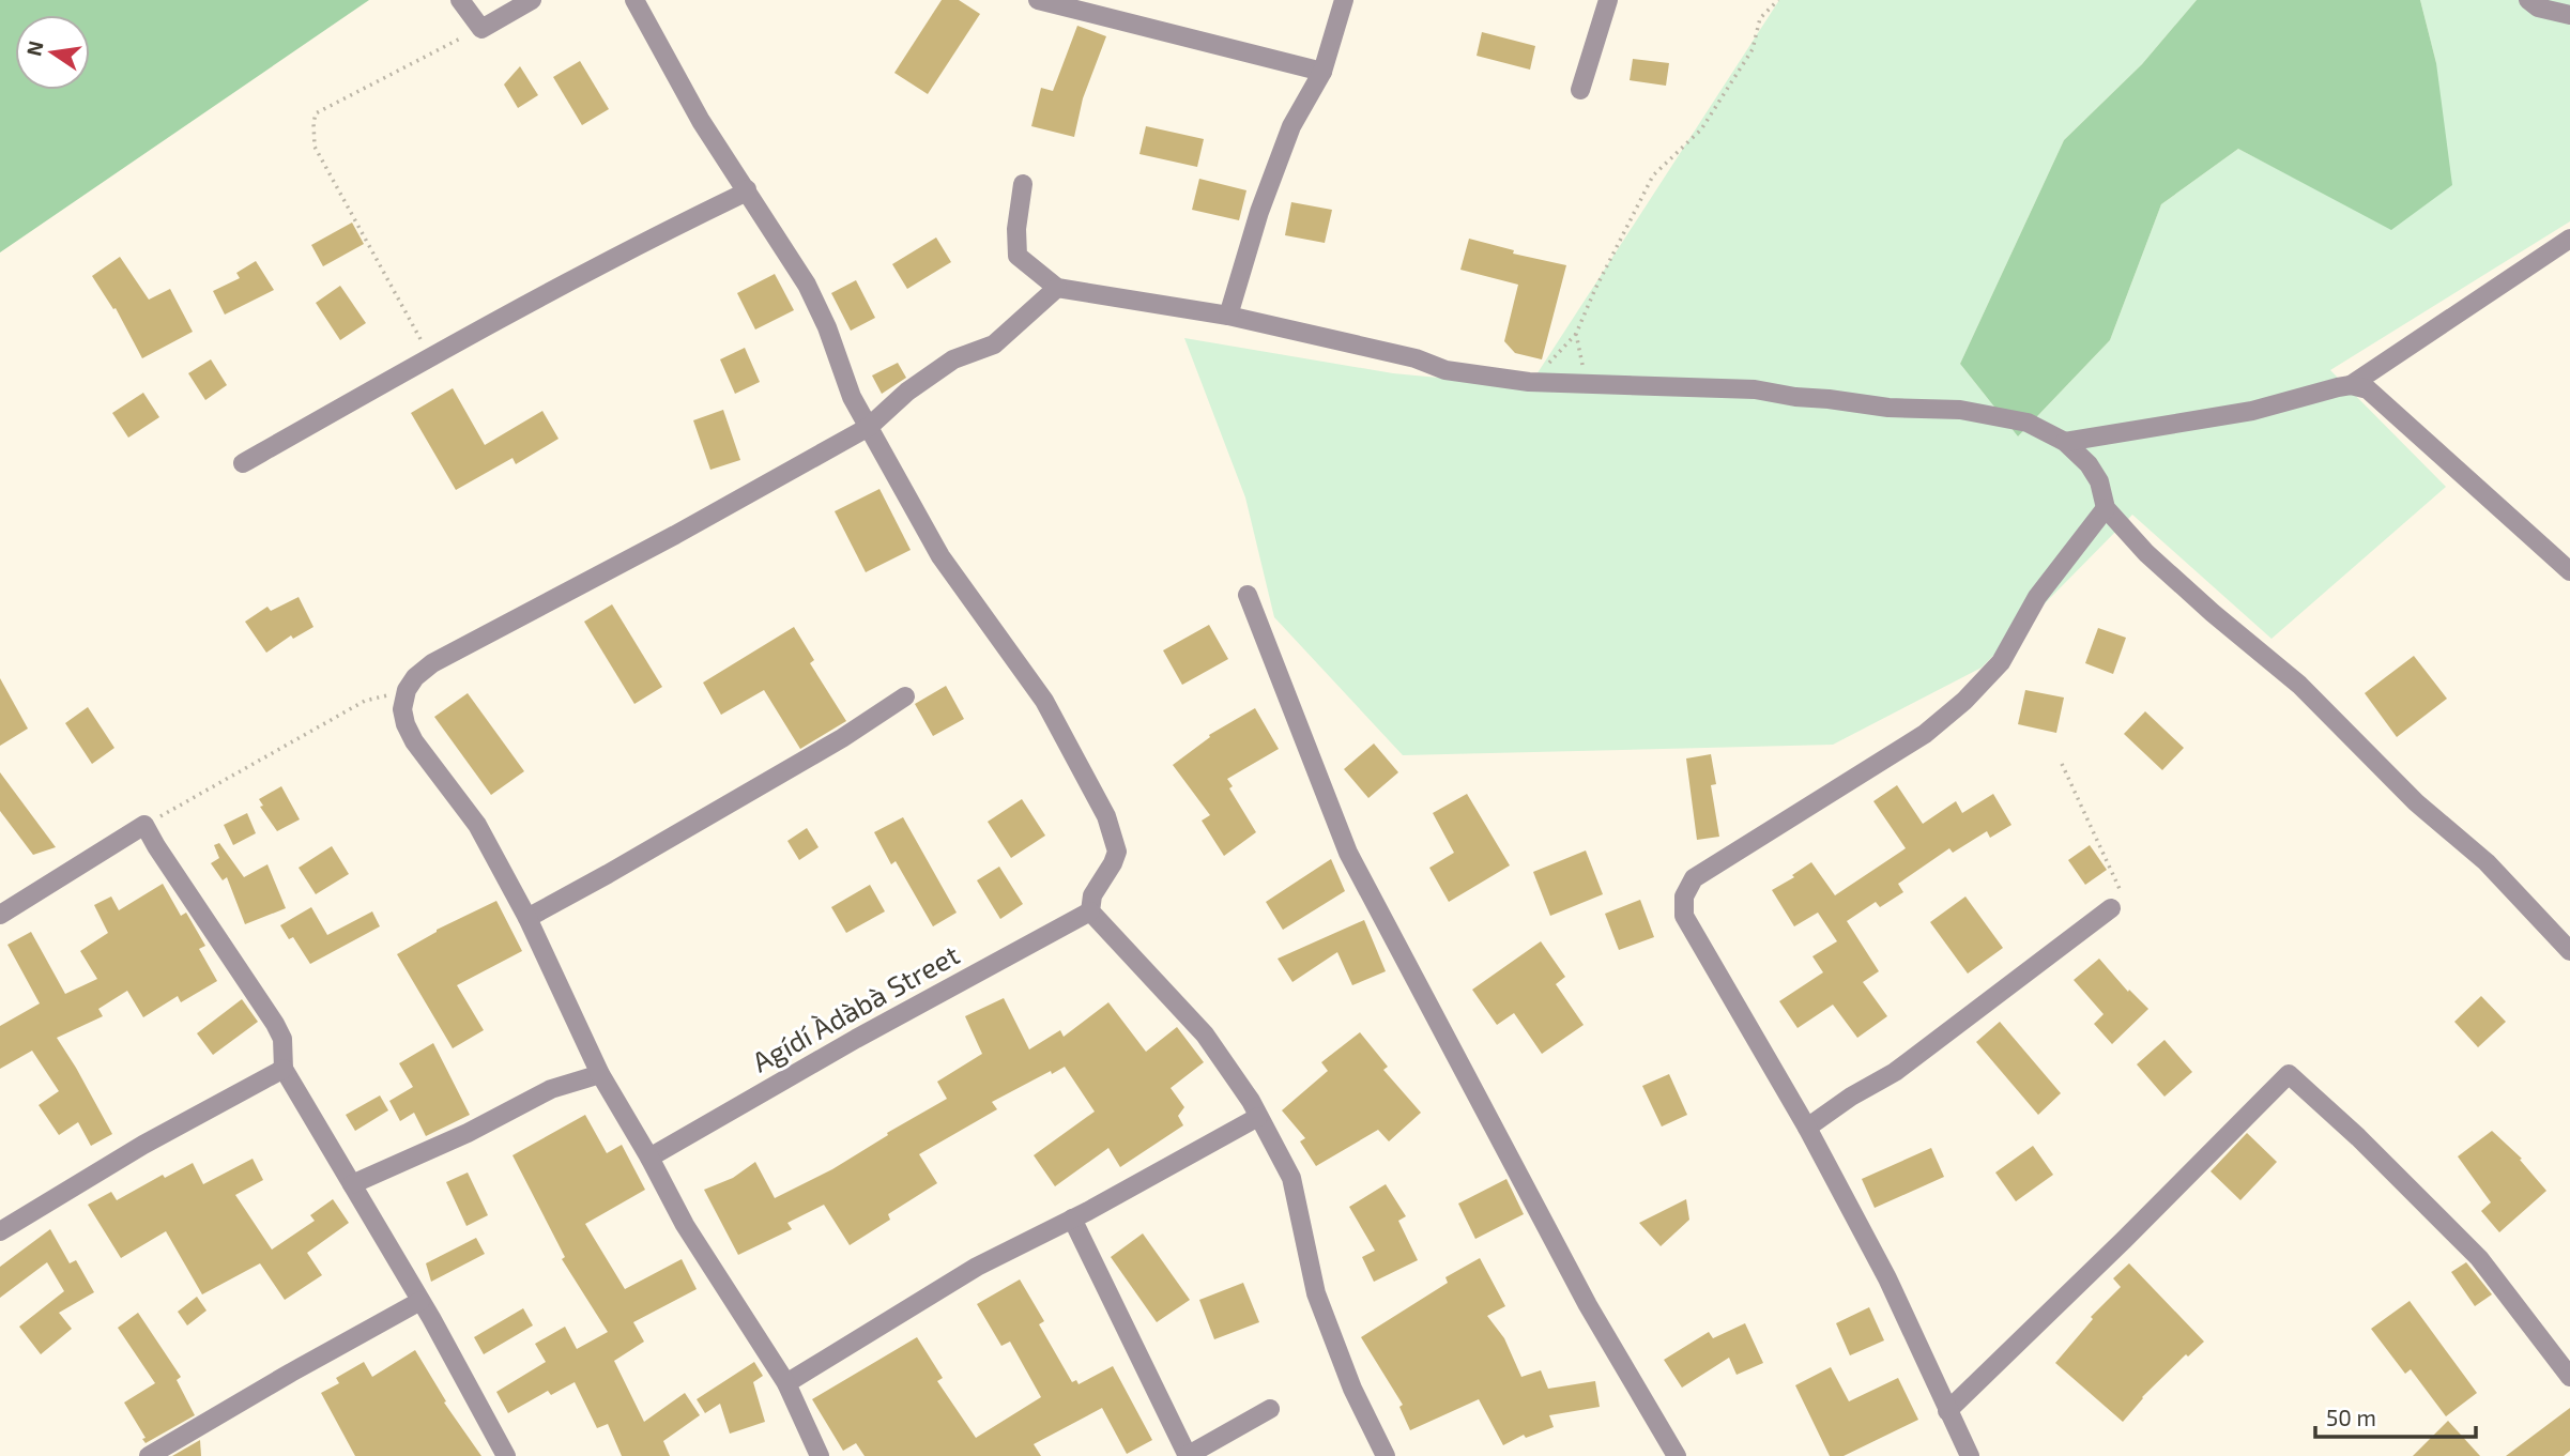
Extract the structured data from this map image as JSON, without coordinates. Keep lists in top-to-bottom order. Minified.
{"streets":{"street":["Agídí Àdàbà Street"]},"scale_bar":"50 m","north":"left"}
